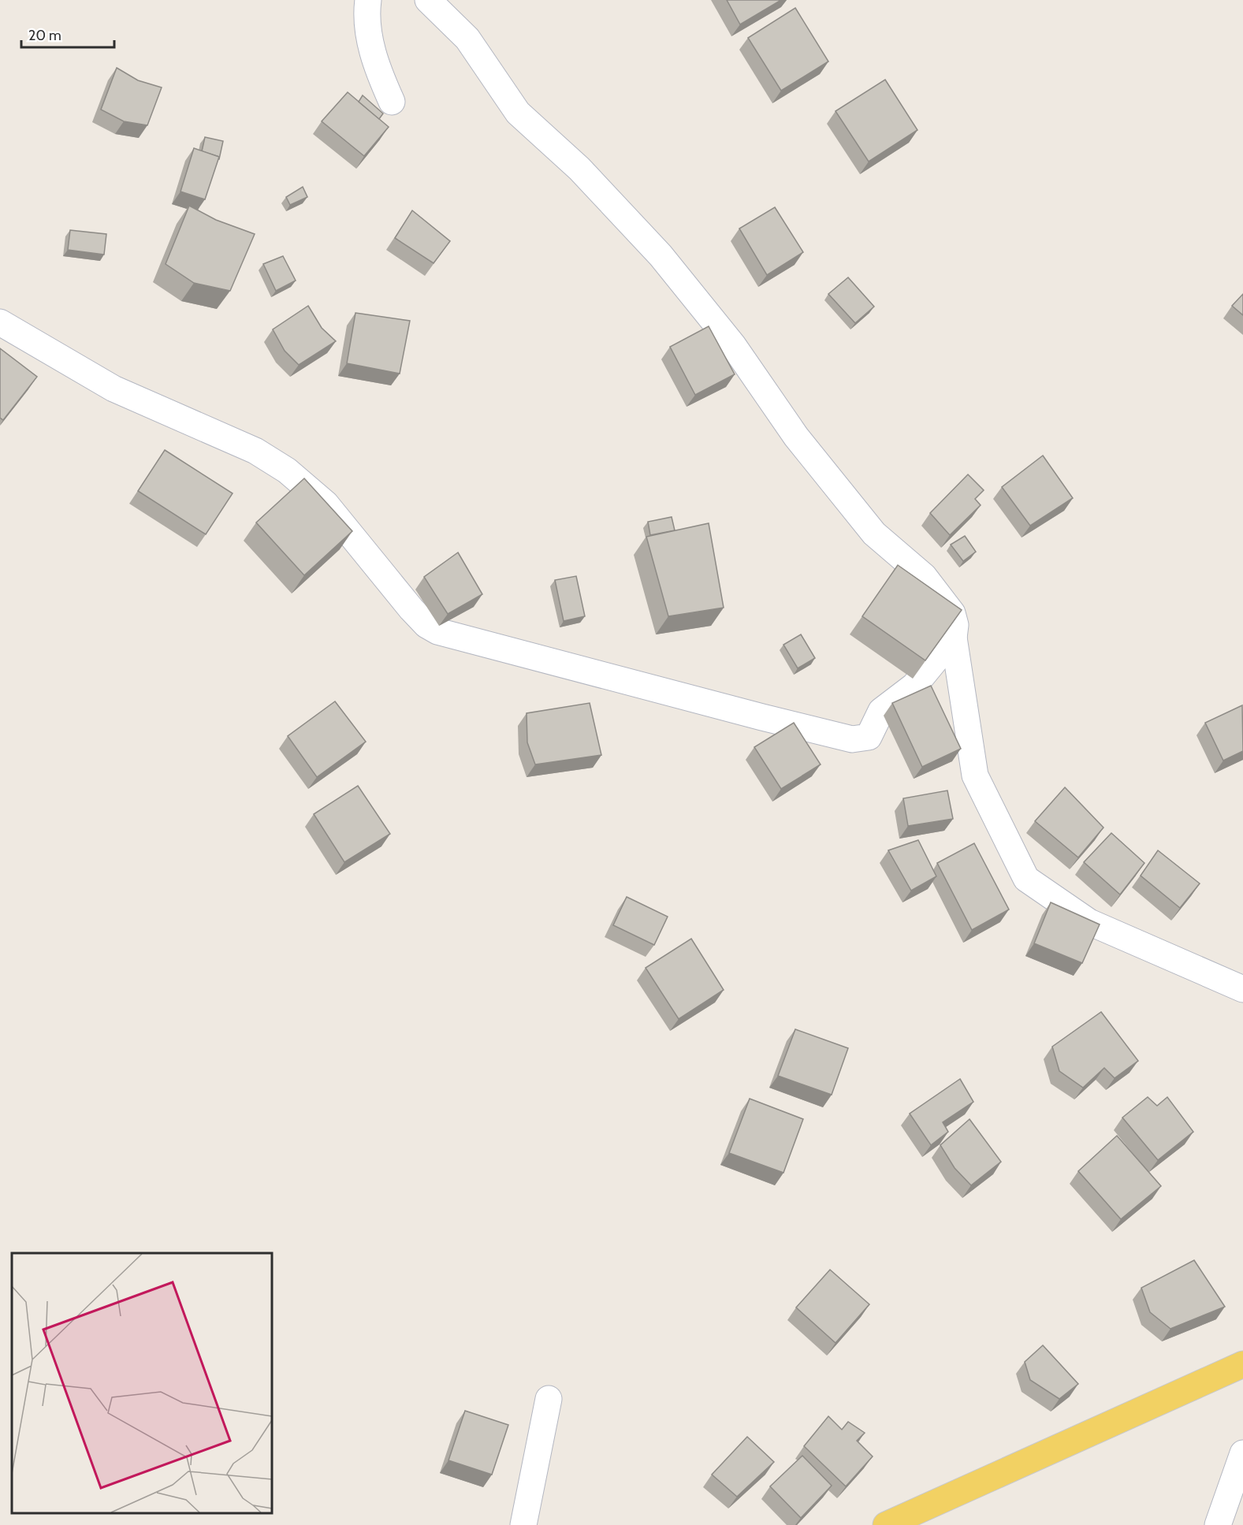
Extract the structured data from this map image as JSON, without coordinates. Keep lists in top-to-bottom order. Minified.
{"scale_bar":"20 m"}
